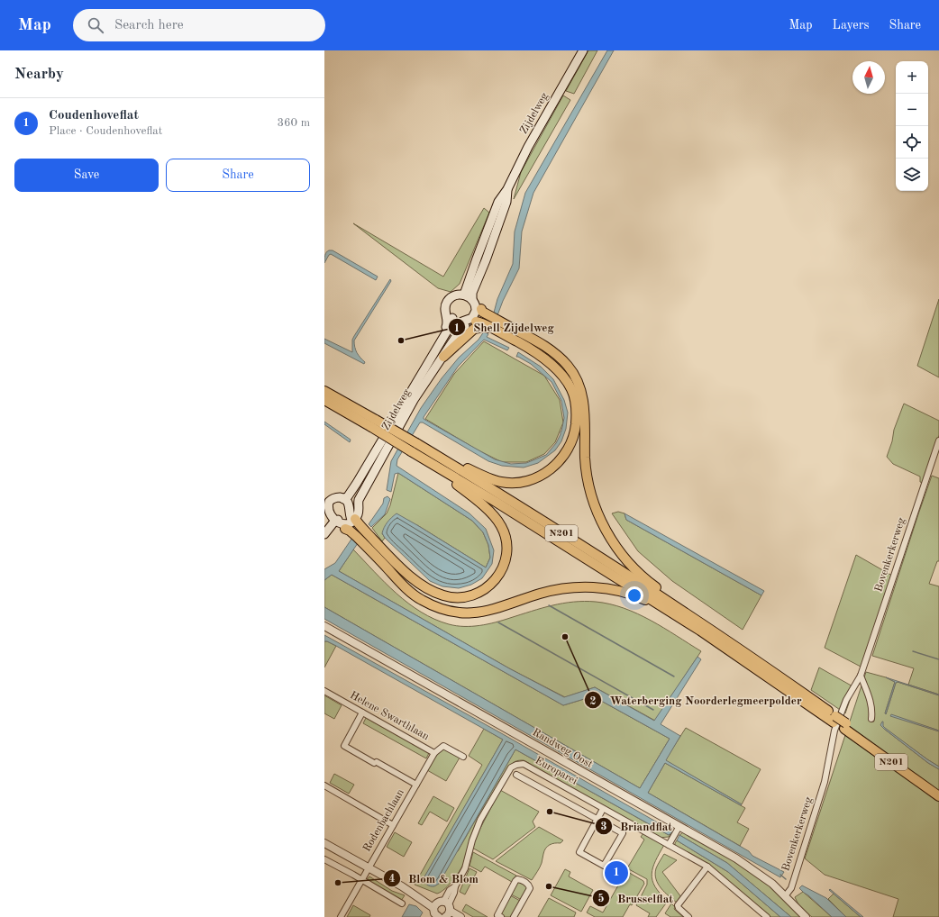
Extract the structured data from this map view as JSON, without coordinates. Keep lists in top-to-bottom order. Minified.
{"streets":{"highway":["N201"],"main road":["Zijdelweg"],"street":["Bovenkerkerweg","Helene Swarthlaan","Randweg Oost","Europarei","Rodenbachlaan"]},"crossings":[["Zijdelweg","N201"],["Bovenkerkerweg","Randweg Oost"],["Helene Swarthlaan","Rodenbachlaan"]],"places":["Shell Zijdelweg","Waterberging Noorderlegmeerpolder","Briandflat","Blom & Blom","Brusselflat"],"north":"top","page":{"header":"Map","search":"Search here","nav":["Map","Layers","Share"],"heading":"Nearby","map_buttons":["+","−"],"list":[{"mark":"1","name":"Coudenhoveflat","note":"Place · Coudenhoveflat","value":"360 m"}],"buttons":["Save","Share"],"pins":"1"}}
